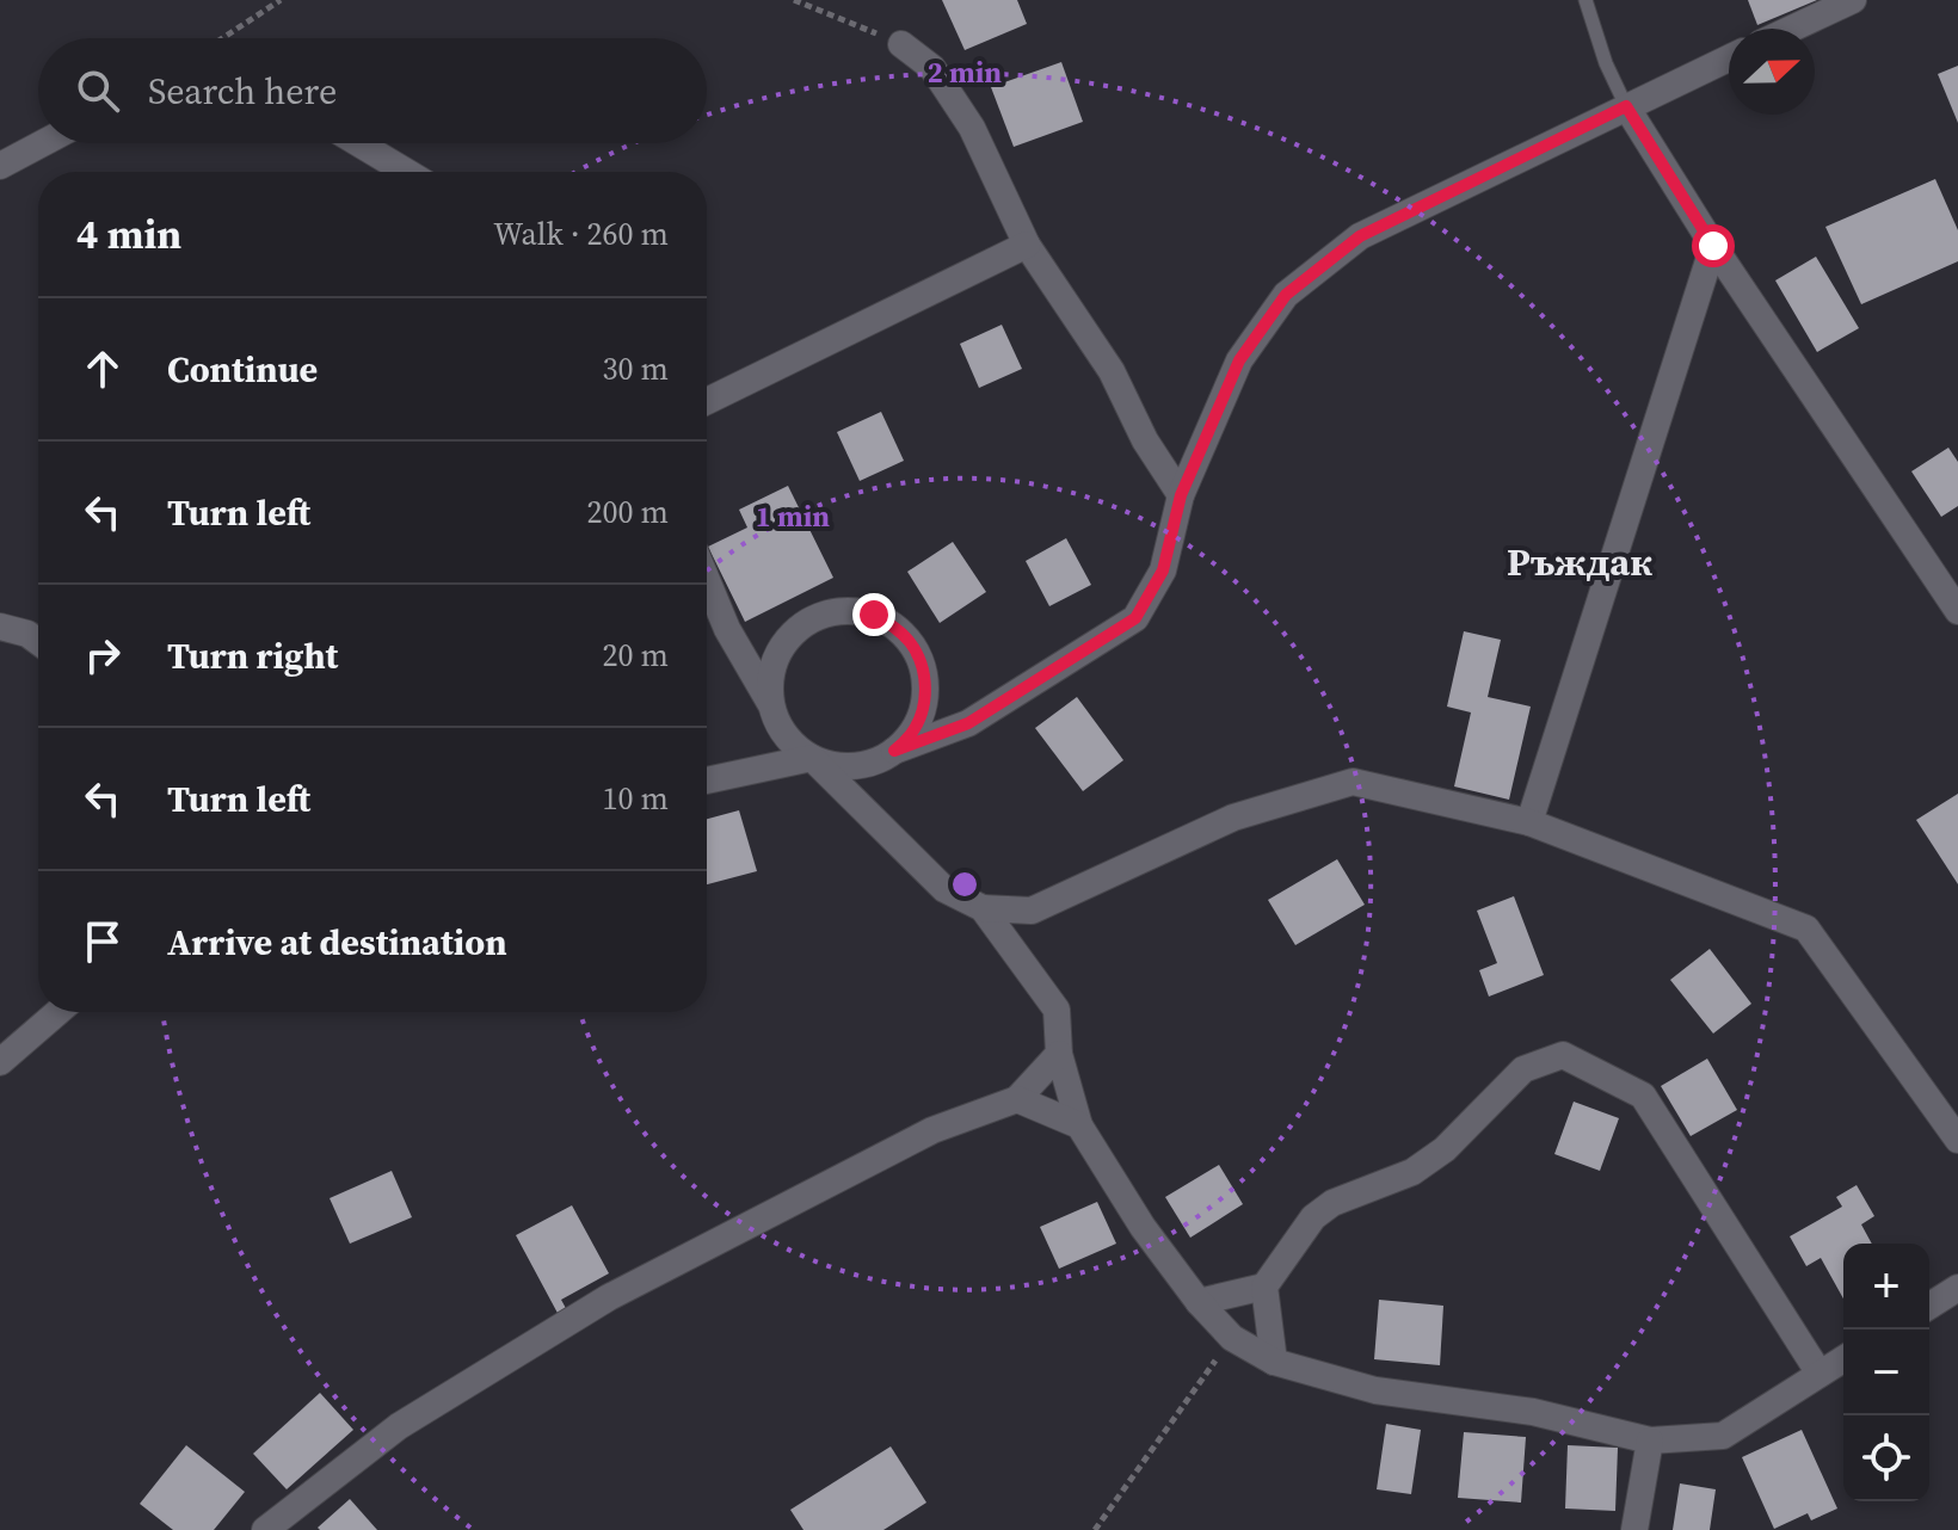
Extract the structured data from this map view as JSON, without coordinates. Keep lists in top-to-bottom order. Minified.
{"districts":["Ръждак"],"north":"right","page":{"search":"Search here","heading":["4 min","Walk · 260 m"],"list":[["Continue","30 m"],["Turn left","200 m"],["Turn right","20 m"],["Turn left","10 m"],"Arrive at destination"],"map_buttons":["+","−"]},"rings":["2 min","1 min"]}
